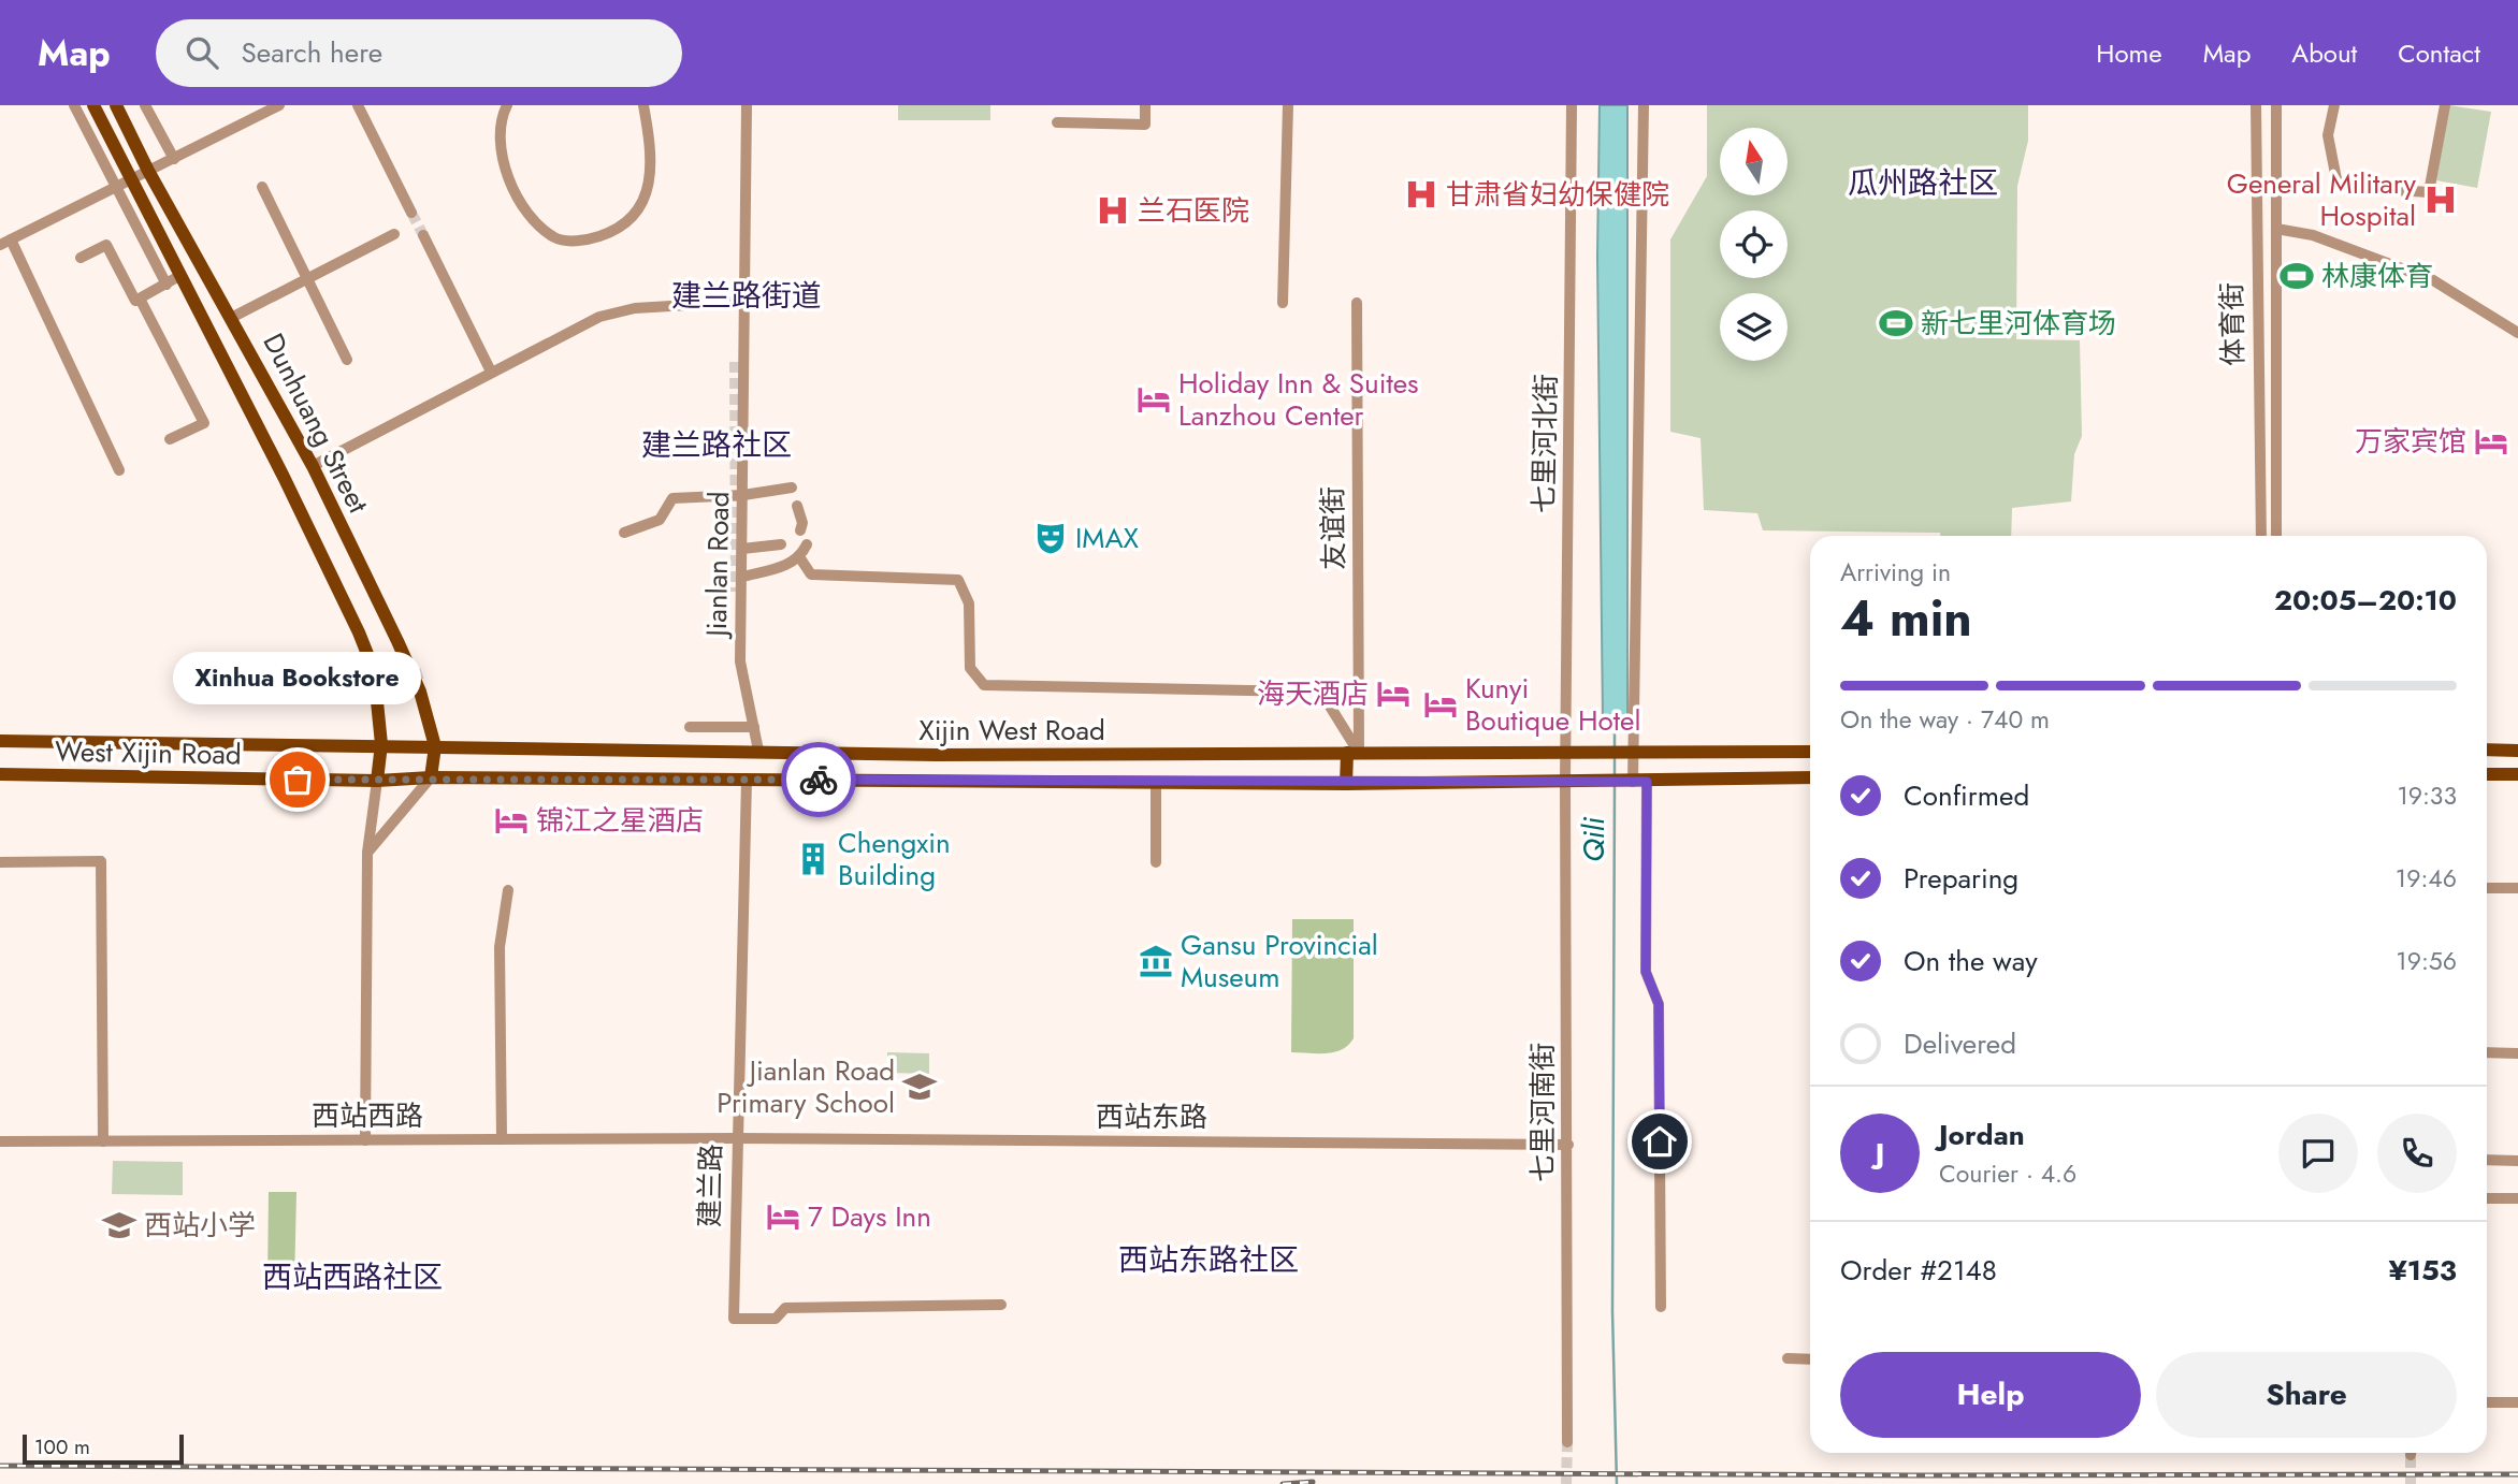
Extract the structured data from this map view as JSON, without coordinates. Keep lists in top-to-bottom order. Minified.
{"streets":{"main road":["Dunhuang Street","Xijin West Road","West Xijin Road"],"street":["体育街","七里河北街","友谊街","Jianlan Road","七里河南街","西站西路","西站东路","建兰路"]},"crossings":[["Dunhuang Street","Xijin West Road"],["Dunhuang Street","West Xijin Road"],["七里河北街","Xijin West Road"],["七里河北街","七里河南街"],["友谊街","Xijin West Road"],["Jianlan Road","Xijin West Road"],["Xijin West Road","West Xijin Road"],["Xijin West Road","七里河南街"],["Xijin West Road","建兰路"],["七里河南街","西站东路"],["西站西路","西站东路"],["西站西路","建兰路"],["西站东路","建兰路"]],"districts":["瓜州路社区","建兰路街道","建兰路社区","西站东路社区","西站西路社区"],"water":["Qili"],"places":{"hospital":["甘肃省妇幼保健院","General Military Hospital","兰石医院"],"sports":["林康体育","新七里河体育场"],"hotel":["Holiday Inn & Suites Lanzhou Center","万家宾馆","海天酒店","Kunyi Boutique Hotel","锦江之星酒店","7 Days Inn"],"theatre":["IMAX"],"other":["Xinhua Bookstore"],"building":["Chengxin Building"],"museum":["Gansu Provincial Museum"],"school or university":["Jianlan Road Primary School","西站小学"]},"scale_bar":"100 m","north":"top","page":{"header":"Map","search":"Search here","nav":["Home","Map","About","Contact"],"heading":["4 min","Arriving in","20:05–20:10"],"panel":["Jordan","Courier · 4.6","Order #2148","¥153"],"bubble":"Xinhua Bookstore","bar":"On the way · 740 m","list":[["Confirmed","19:33"],["Preparing","19:46"],["On the way","19:56"],"Delivered"],"round":"J","buttons":["Help","Share"],"scale":"100 m"}}
